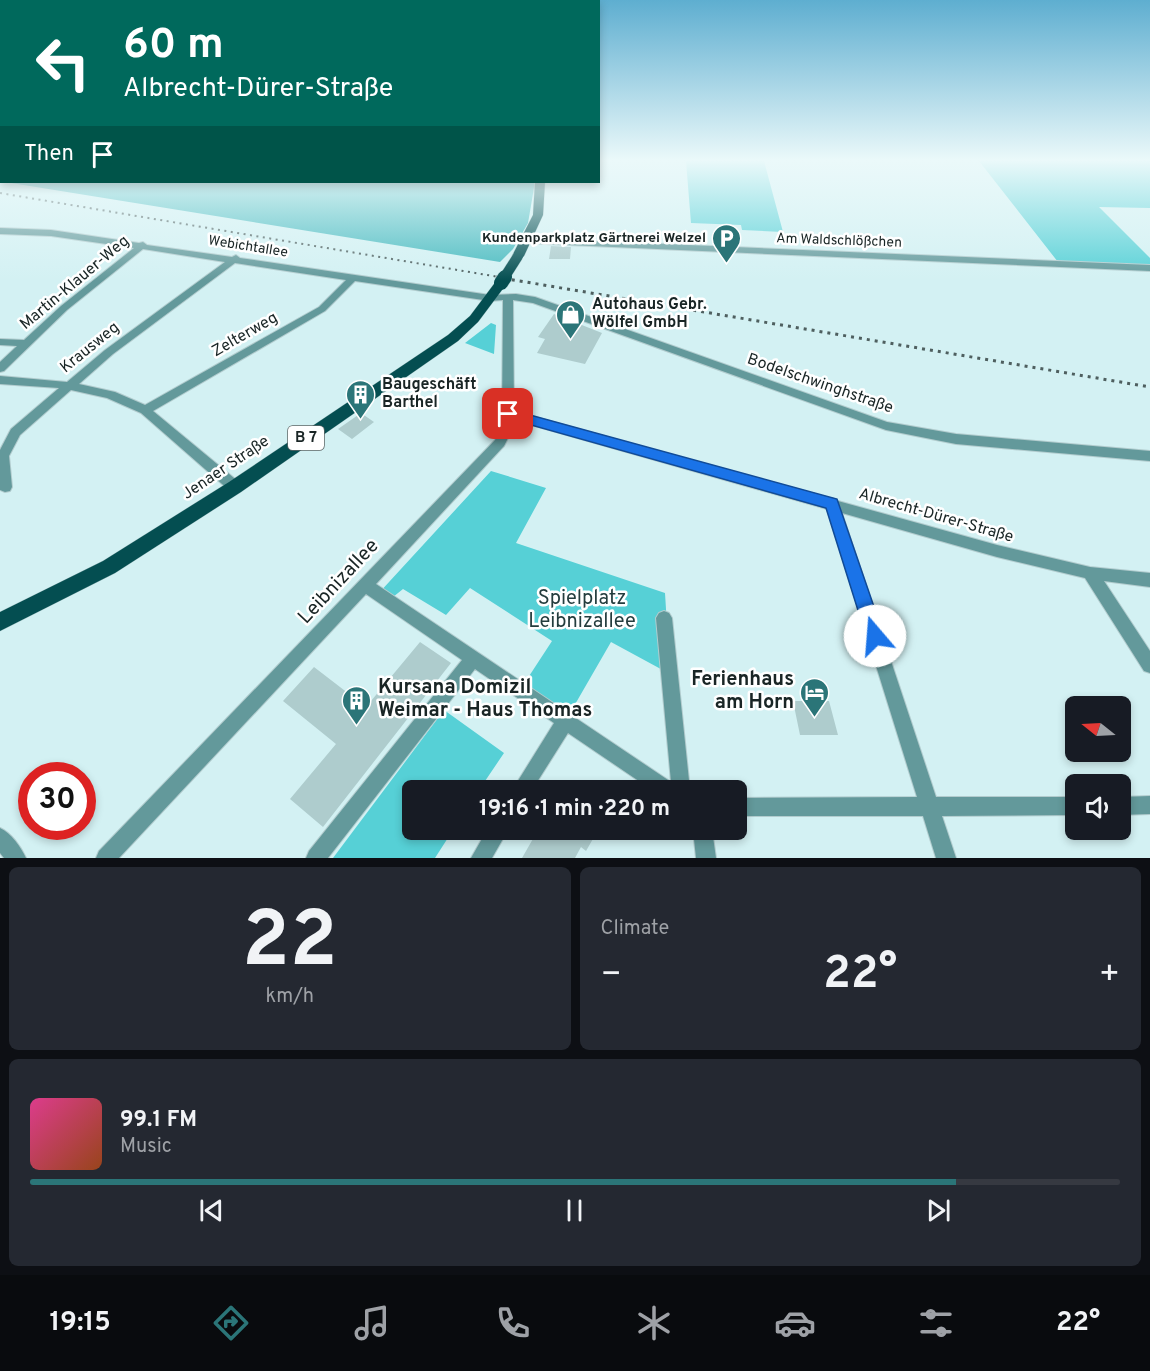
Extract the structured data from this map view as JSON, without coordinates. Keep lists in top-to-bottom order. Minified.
{"streets":{"main road":["B 7","Jenaer Straße"],"street":["Am Waldschlößchen","Webichtallee","Martin-Klauer-Weg","Zelterweg","Krausweg","Bodelschwinghstraße","Albrecht-Dürer-Straße","Leibnizallee"]},"crossings":[["Am Waldschlößchen","B 7"],["Am Waldschlößchen","Jenaer Straße"],["Webichtallee","Martin-Klauer-Weg"],["Webichtallee","Zelterweg"],["Webichtallee","Krausweg"],["Webichtallee","Bodelschwinghstraße"],["Webichtallee","Jenaer Straße"],["Bodelschwinghstraße","Jenaer Straße"],["Bodelschwinghstraße","Leibnizallee"],["B 7","Jenaer Straße"],["Albrecht-Dürer-Straße","Leibnizallee"]],"parks":["Spielplatz Leibnizallee"],"places":{"parking":["Kundenparkplatz Gärtnerei Welzel"],"shop":["Autohaus Gebr. Wölfel GmbH"],"building":["Baugeschäft Barthel","Kursana Domizil Weimar - Haus Thomas"],"hotel":["Ferienhaus am Horn"]},"north":"left","page":{"turn":["60 m","Albrecht-Dürer-Straße"],"then":"Then","limit":"30","trip":"19:16 · 1 min · 220 m","tile":[["22","km/h"],"Climate"],"heat":["−","22°","+"],"song":["99.1 FM","Music"],"tabs":["19:15","22°"]}}
